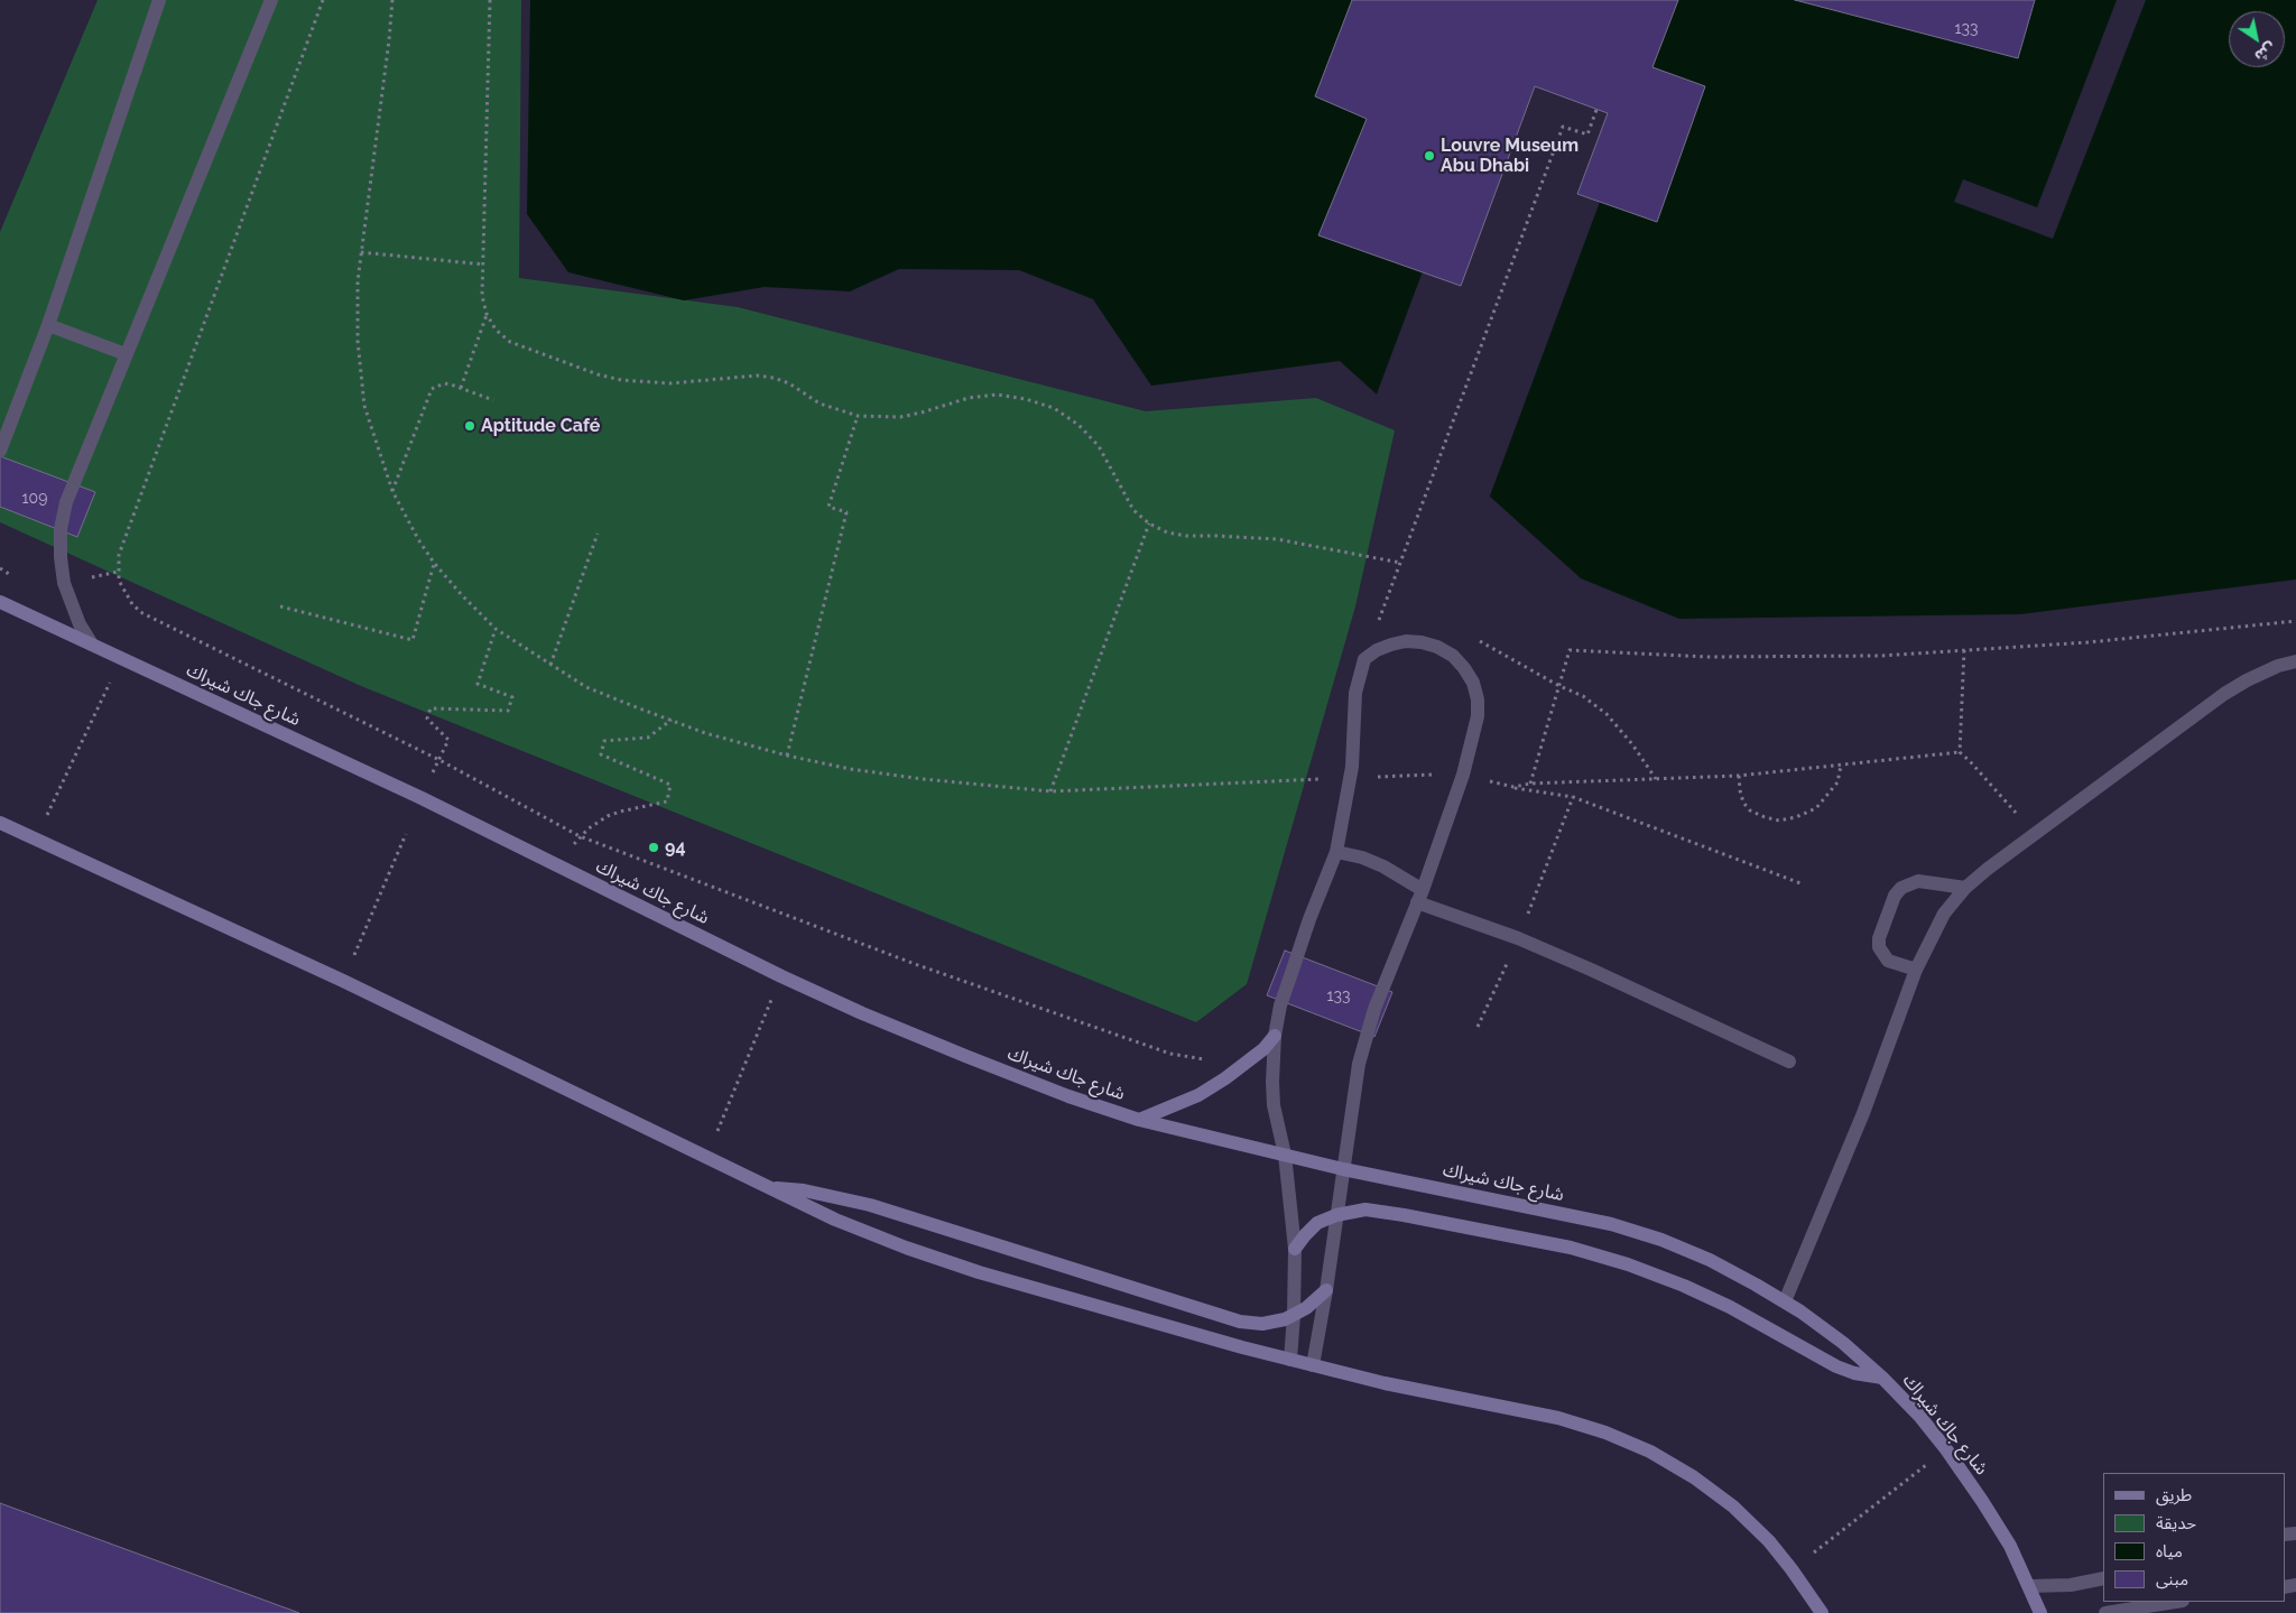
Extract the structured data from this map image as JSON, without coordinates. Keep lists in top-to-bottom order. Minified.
{"streets":{"street":["شارع جاك شيراك"]},"places":["Louvre Museum Abu Dhabi","Aptitude Café","94"],"house_numbers":["133","109","133"],"legend":["طريق","حديقة","مياه","مبنى"],"north":"bottom right"}
